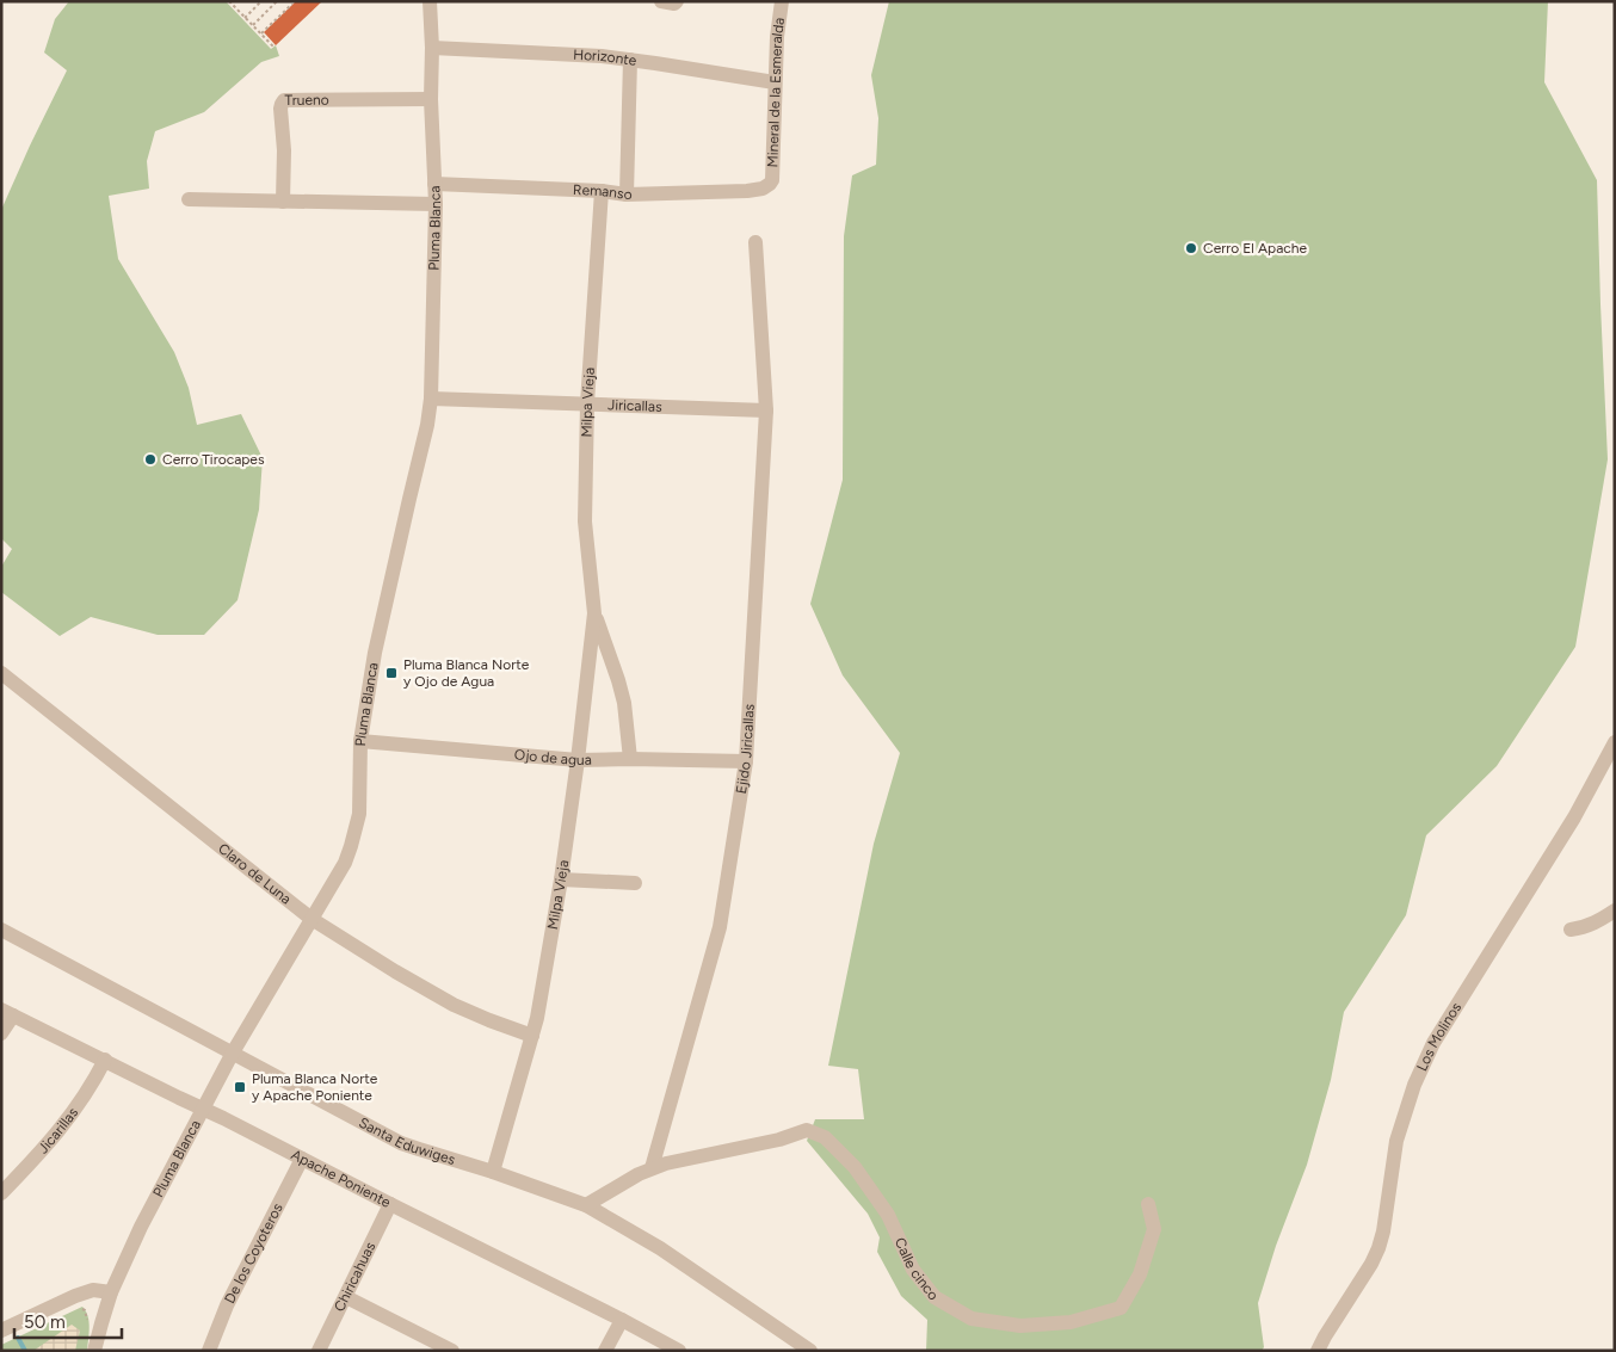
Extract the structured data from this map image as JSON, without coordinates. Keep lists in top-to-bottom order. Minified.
{"streets":{"street":["Horizonte","Mineral de la Esmeralda","Trueno","Remanso","Pluma Blanca","Milpa Vieja","Jiricallas","Ejido Jiricallas","Ojo de agua","Claro de Luna","Los Molinos","Jicarillas","Santa Eduwiges","Apache Poniente","De los Coyoteros","Calle cinco","Chiricahuas"]},"crossings":[["Horizonte","Mineral de la Esmeralda"],["Horizonte","Pluma Blanca"],["Mineral de la Esmeralda","Remanso"],["Trueno","Pluma Blanca"],["Remanso","Pluma Blanca"],["Remanso","Milpa Vieja"],["Pluma Blanca","Jiricallas"],["Pluma Blanca","Ojo de agua"],["Pluma Blanca","Claro de Luna"],["Pluma Blanca","Santa Eduwiges"],["Pluma Blanca","Apache Poniente"],["Milpa Vieja","Jiricallas"],["Milpa Vieja","Ojo de agua"],["Milpa Vieja","Claro de Luna"],["Milpa Vieja","Santa Eduwiges"],["Jiricallas","Ejido Jiricallas"],["Ejido Jiricallas","Ojo de agua"],["Ejido Jiricallas","Calle cinco"],["Jicarillas","Apache Poniente"],["Apache Poniente","De los Coyoteros"],["Apache Poniente","Chiricahuas"]],"places":{"other":["Cerro El Apache","Cerro Tirocapes"],"transit":["Pluma Blanca Norte y Ojo de Agua","Pluma Blanca Norte y Apache Poniente"]},"scale_bar":"50 m"}
